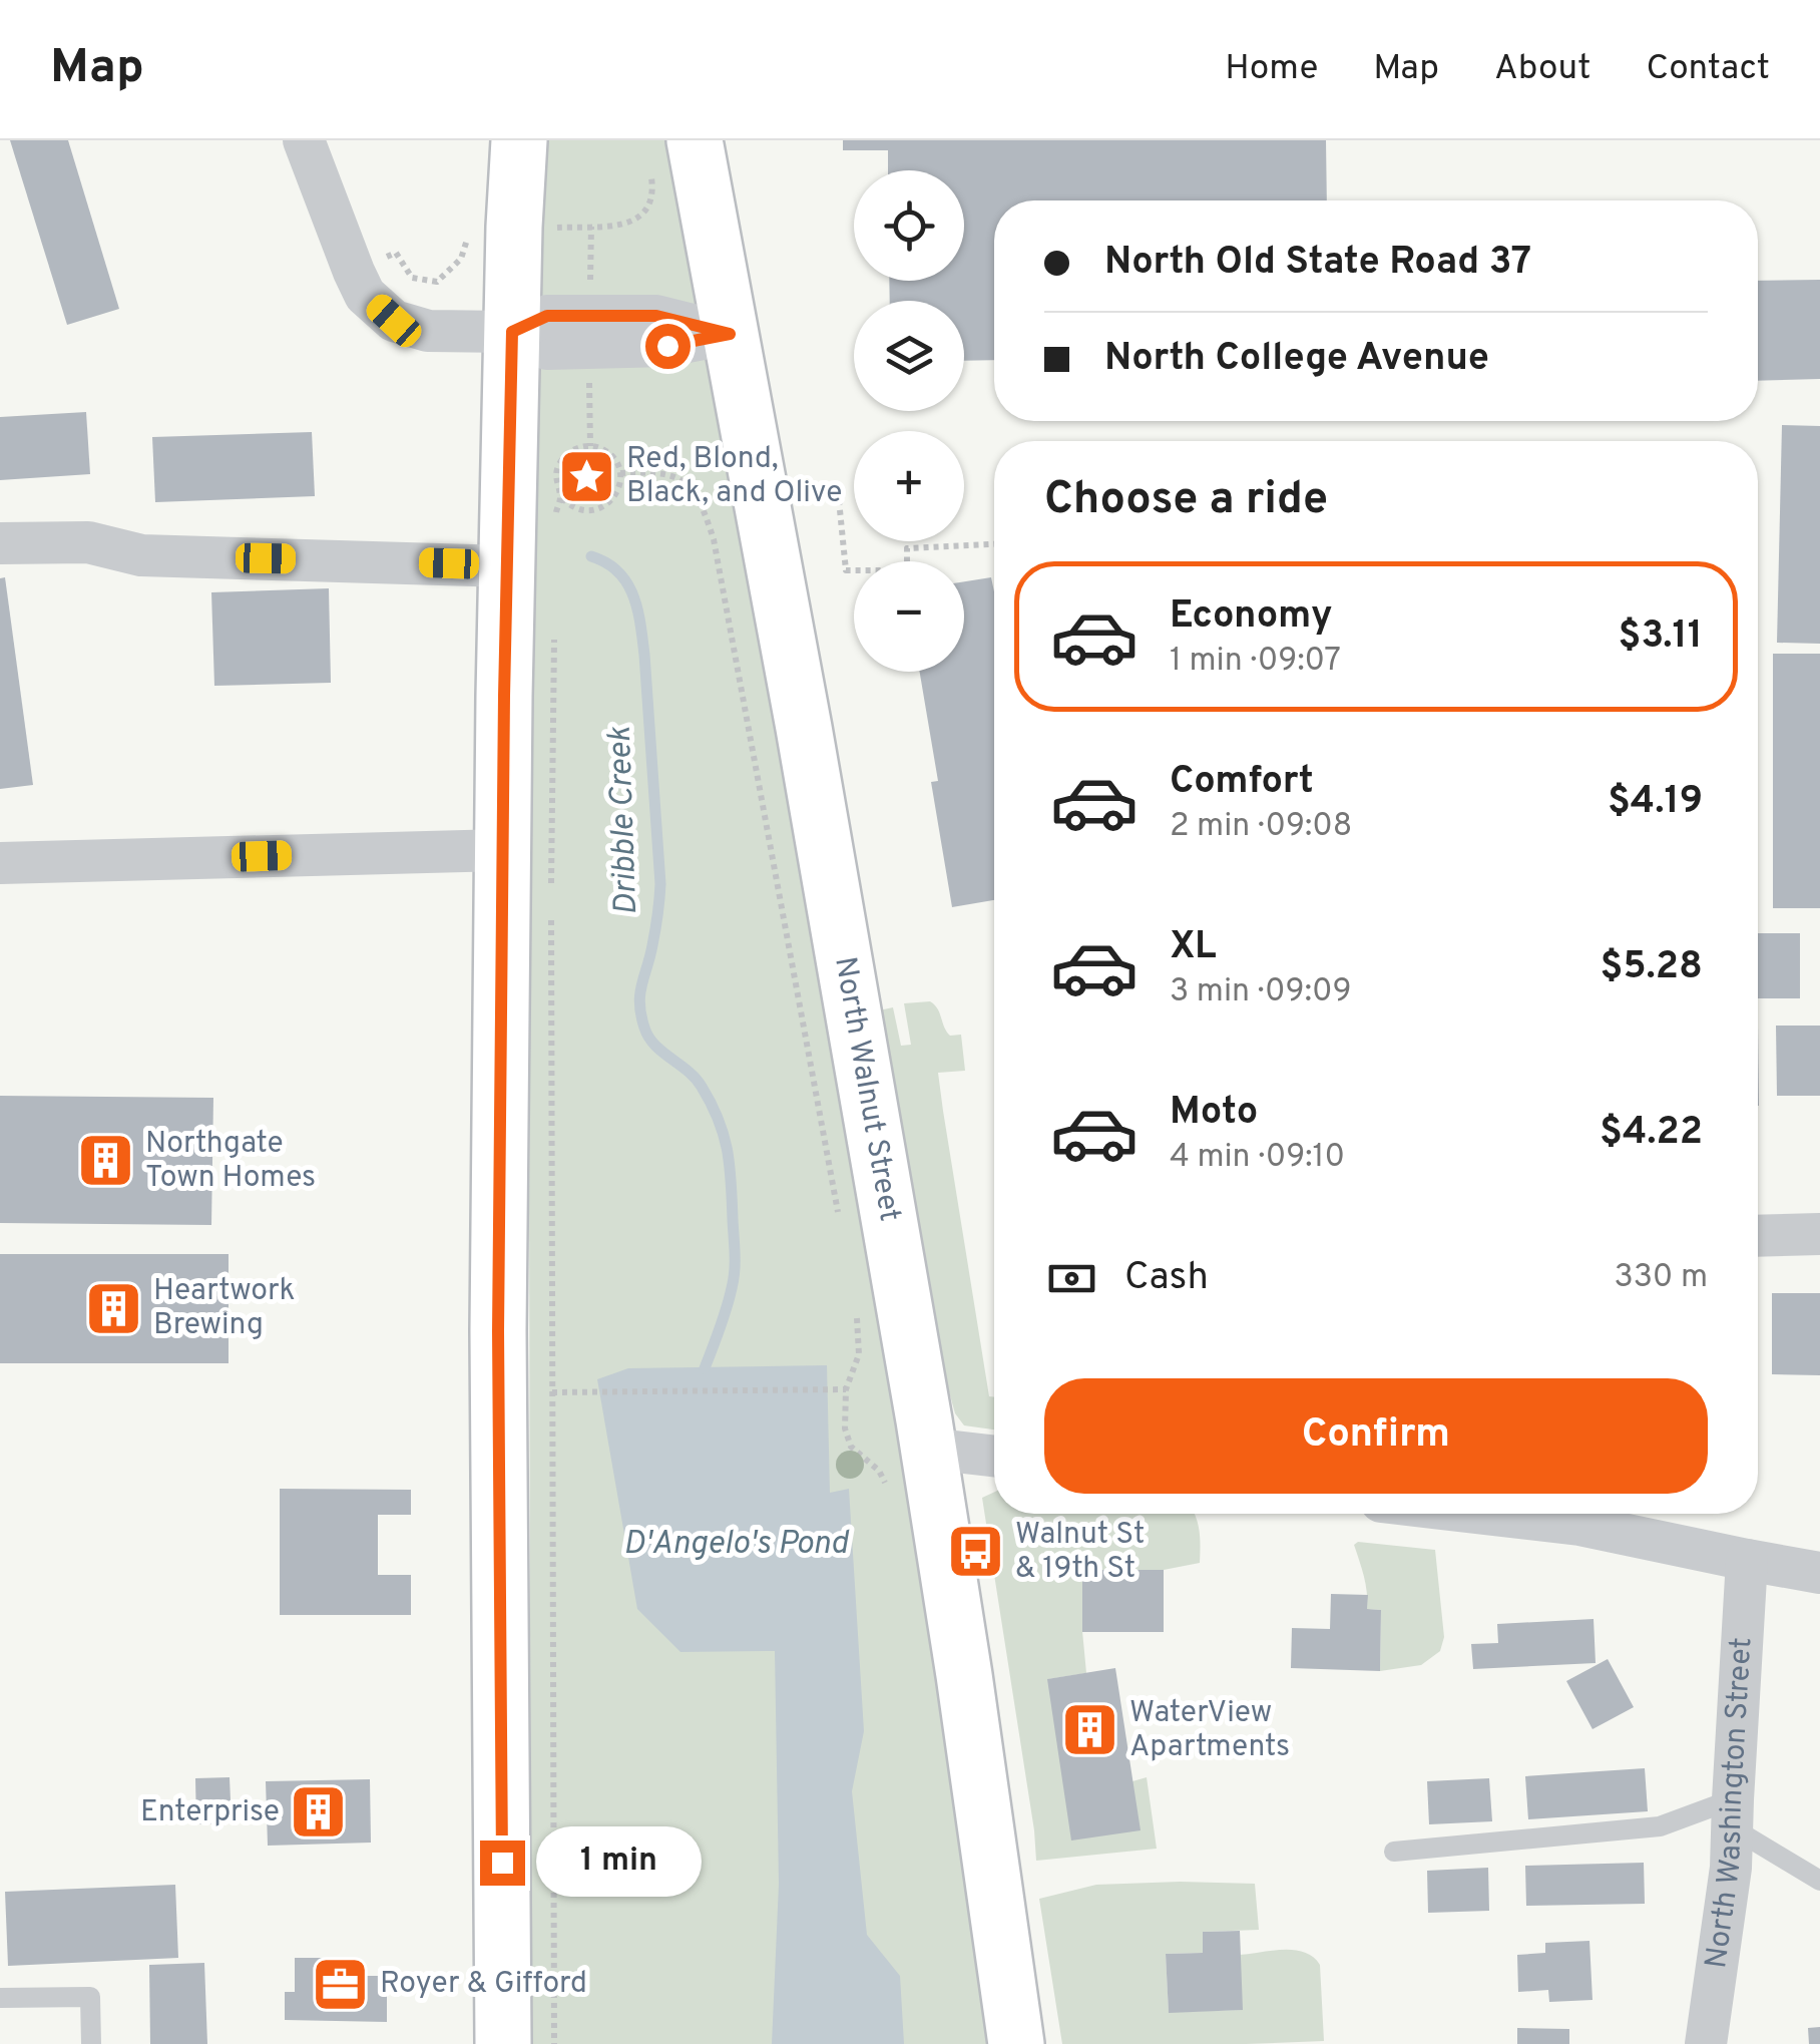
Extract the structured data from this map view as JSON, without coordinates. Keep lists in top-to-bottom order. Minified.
{"streets":{"main road":["North Walnut Street"],"street":["North Washington Street"]},"water":["Dribble Creek","D'Angelo's Pond"],"places":{"place":["Red, Blond, Black, and Olive"],"building":["Northgate Town Homes","Heartwork Brewing","WaterView Apartments","Enterprise"],"bus stop":["Walnut St & 19th St"],"office":["Royer & Gifford"]},"page":{"header":"Map","nav":["Home","Map","About","Contact"],"map_buttons":["+","−"],"banner":["North Old State Road 37","North College Avenue"],"heading":"Choose a ride","list":[{"name":"Economy","note":"1 min · 09:07","value":"$3.11"},{"name":"Comfort","note":"2 min · 09:08","value":"$4.19"},{"name":"XL","note":"3 min · 09:09","value":"$5.28"},{"name":"Moto","note":"4 min · 09:10","value":"$4.22"}],"pay":["Cash","330 m"],"buttons":"Confirm","bubble":"1 min"}}
